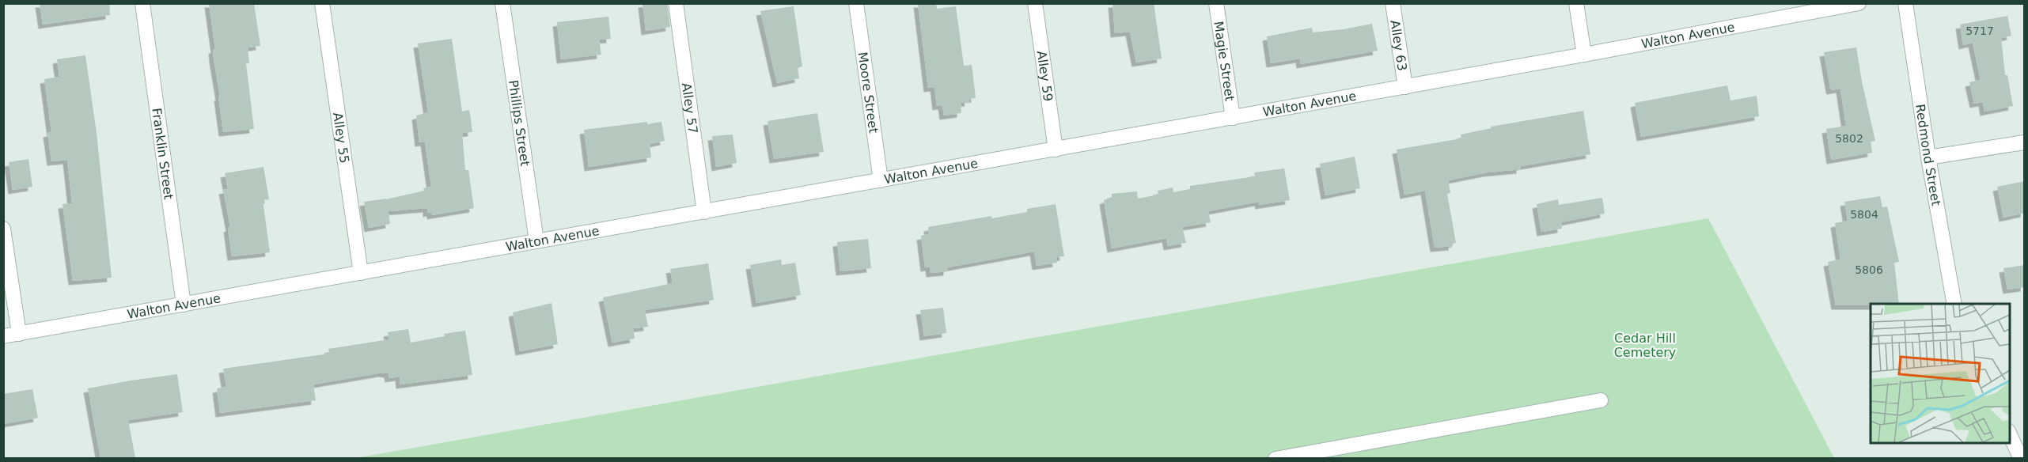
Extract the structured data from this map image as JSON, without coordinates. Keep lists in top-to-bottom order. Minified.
{"streets":{"street":["Walton Avenue","Alley 63","Magie Street","Alley 59","Moore Street","Alley 57","Phillips Street","Alley 55","Franklin Street","Redmond Street"]},"crossings":[["Walton Avenue","Alley 63"],["Walton Avenue","Magie Street"],["Walton Avenue","Alley 59"],["Walton Avenue","Moore Street"],["Walton Avenue","Alley 57"],["Walton Avenue","Phillips Street"],["Walton Avenue","Alley 55"],["Walton Avenue","Franklin Street"]],"parks":["Cedar Hill Cemetery"],"house_numbers":["5717","5802","5804","5806"]}
